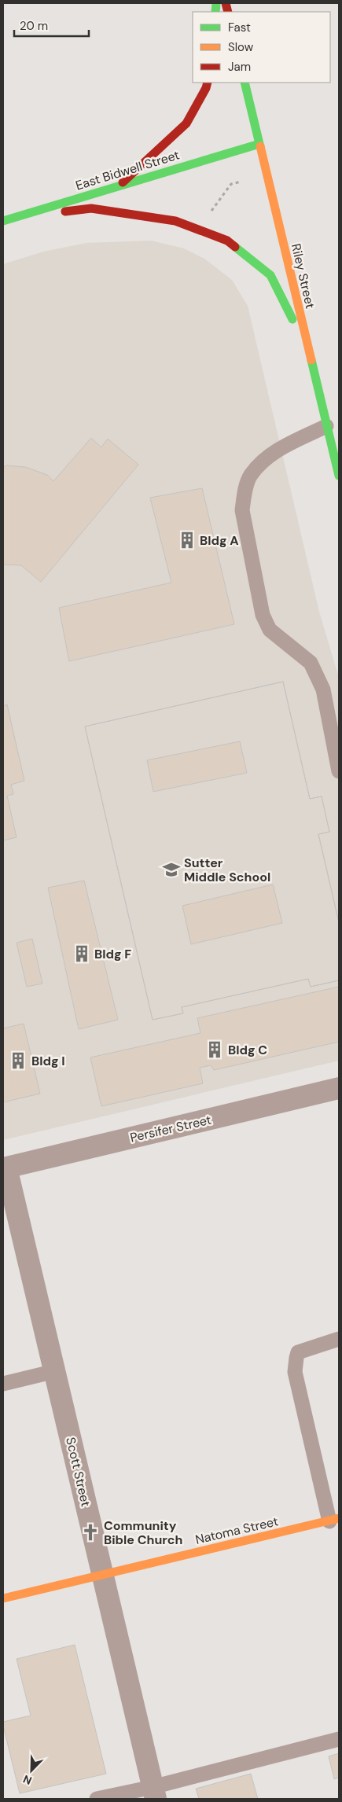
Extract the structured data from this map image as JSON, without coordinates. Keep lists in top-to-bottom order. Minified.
{"streets":{"main road":["East Bidwell Street","Riley Street","Natoma Street"],"street":["Persifer Street","Scott Street"]},"crossings":[["East Bidwell Street","Riley Street"],["Persifer Street","Scott Street"],["Scott Street","Natoma Street"]],"places":{"building":["Bldg A","Bldg F","Bldg C","Bldg I"],"school or university":["Sutter Middle School"],"church":["Community Bible Church"]},"legend":["Fast","Slow","Jam"],"scale_bar":"20 m","north":"bottom left"}
